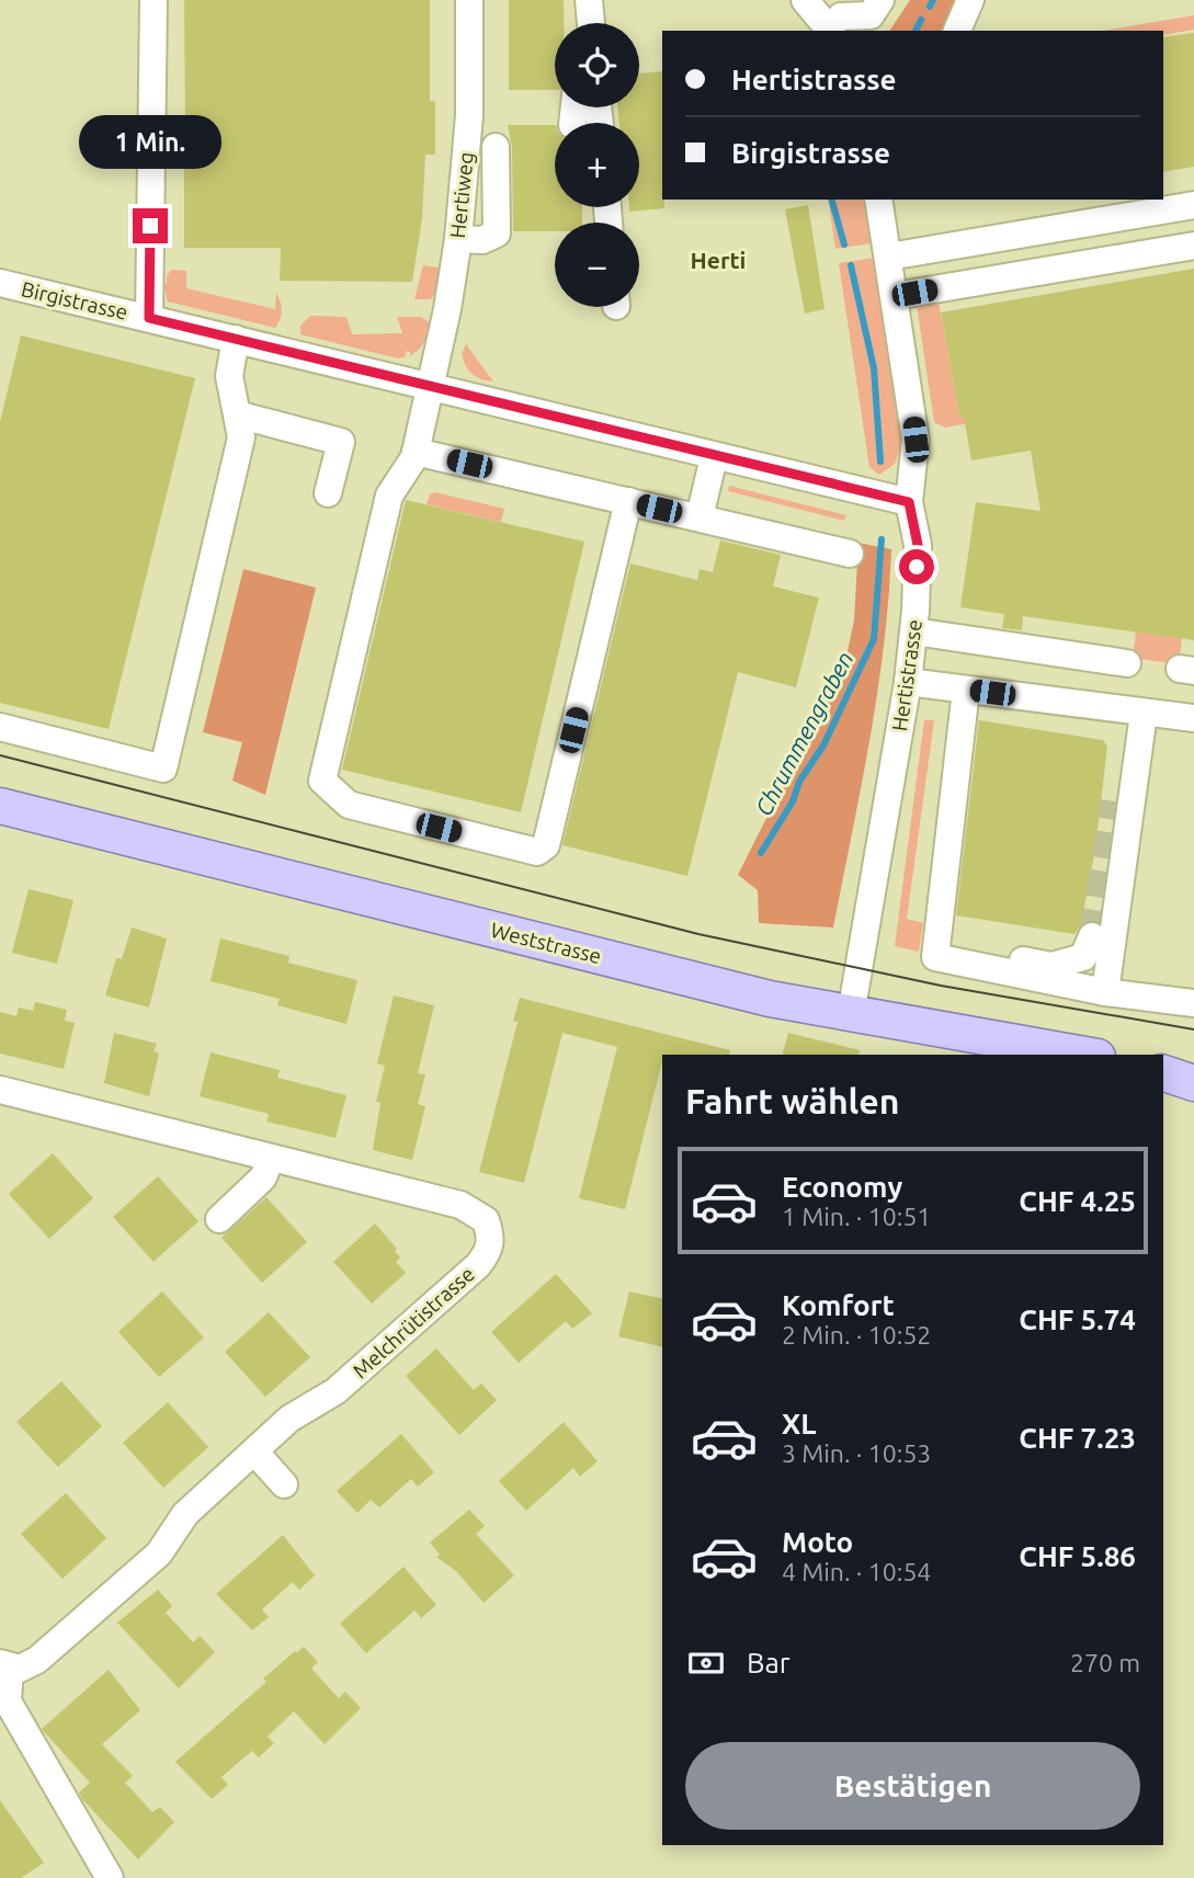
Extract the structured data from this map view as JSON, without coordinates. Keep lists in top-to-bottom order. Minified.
{"streets":{"main road":["Weststrasse"],"street":["Hertiweg","Birgistrasse","Hertistrasse","Melchrütistrasse"]},"crossings":[["Hertiweg","Birgistrasse"],["Birgistrasse","Hertistrasse"],["Hertistrasse","Weststrasse"]],"districts":["Herti"],"water":["Chrummengraben"],"page":{"map_buttons":["+","−"],"banner":["Hertistrasse","Birgistrasse"],"bubble":"1 Min.","heading":"Fahrt wählen","list":[{"name":"Economy","note":"1 Min. · 10:51","value":"CHF 4.25"},{"name":"Komfort","note":"2 Min. · 10:52","value":"CHF 5.74"},{"name":"XL","note":"3 Min. · 10:53","value":"CHF 7.23"},{"name":"Moto","note":"4 Min. · 10:54","value":"CHF 5.86"}],"pay":["Bar","270 m"],"buttons":"Bestätigen"}}
